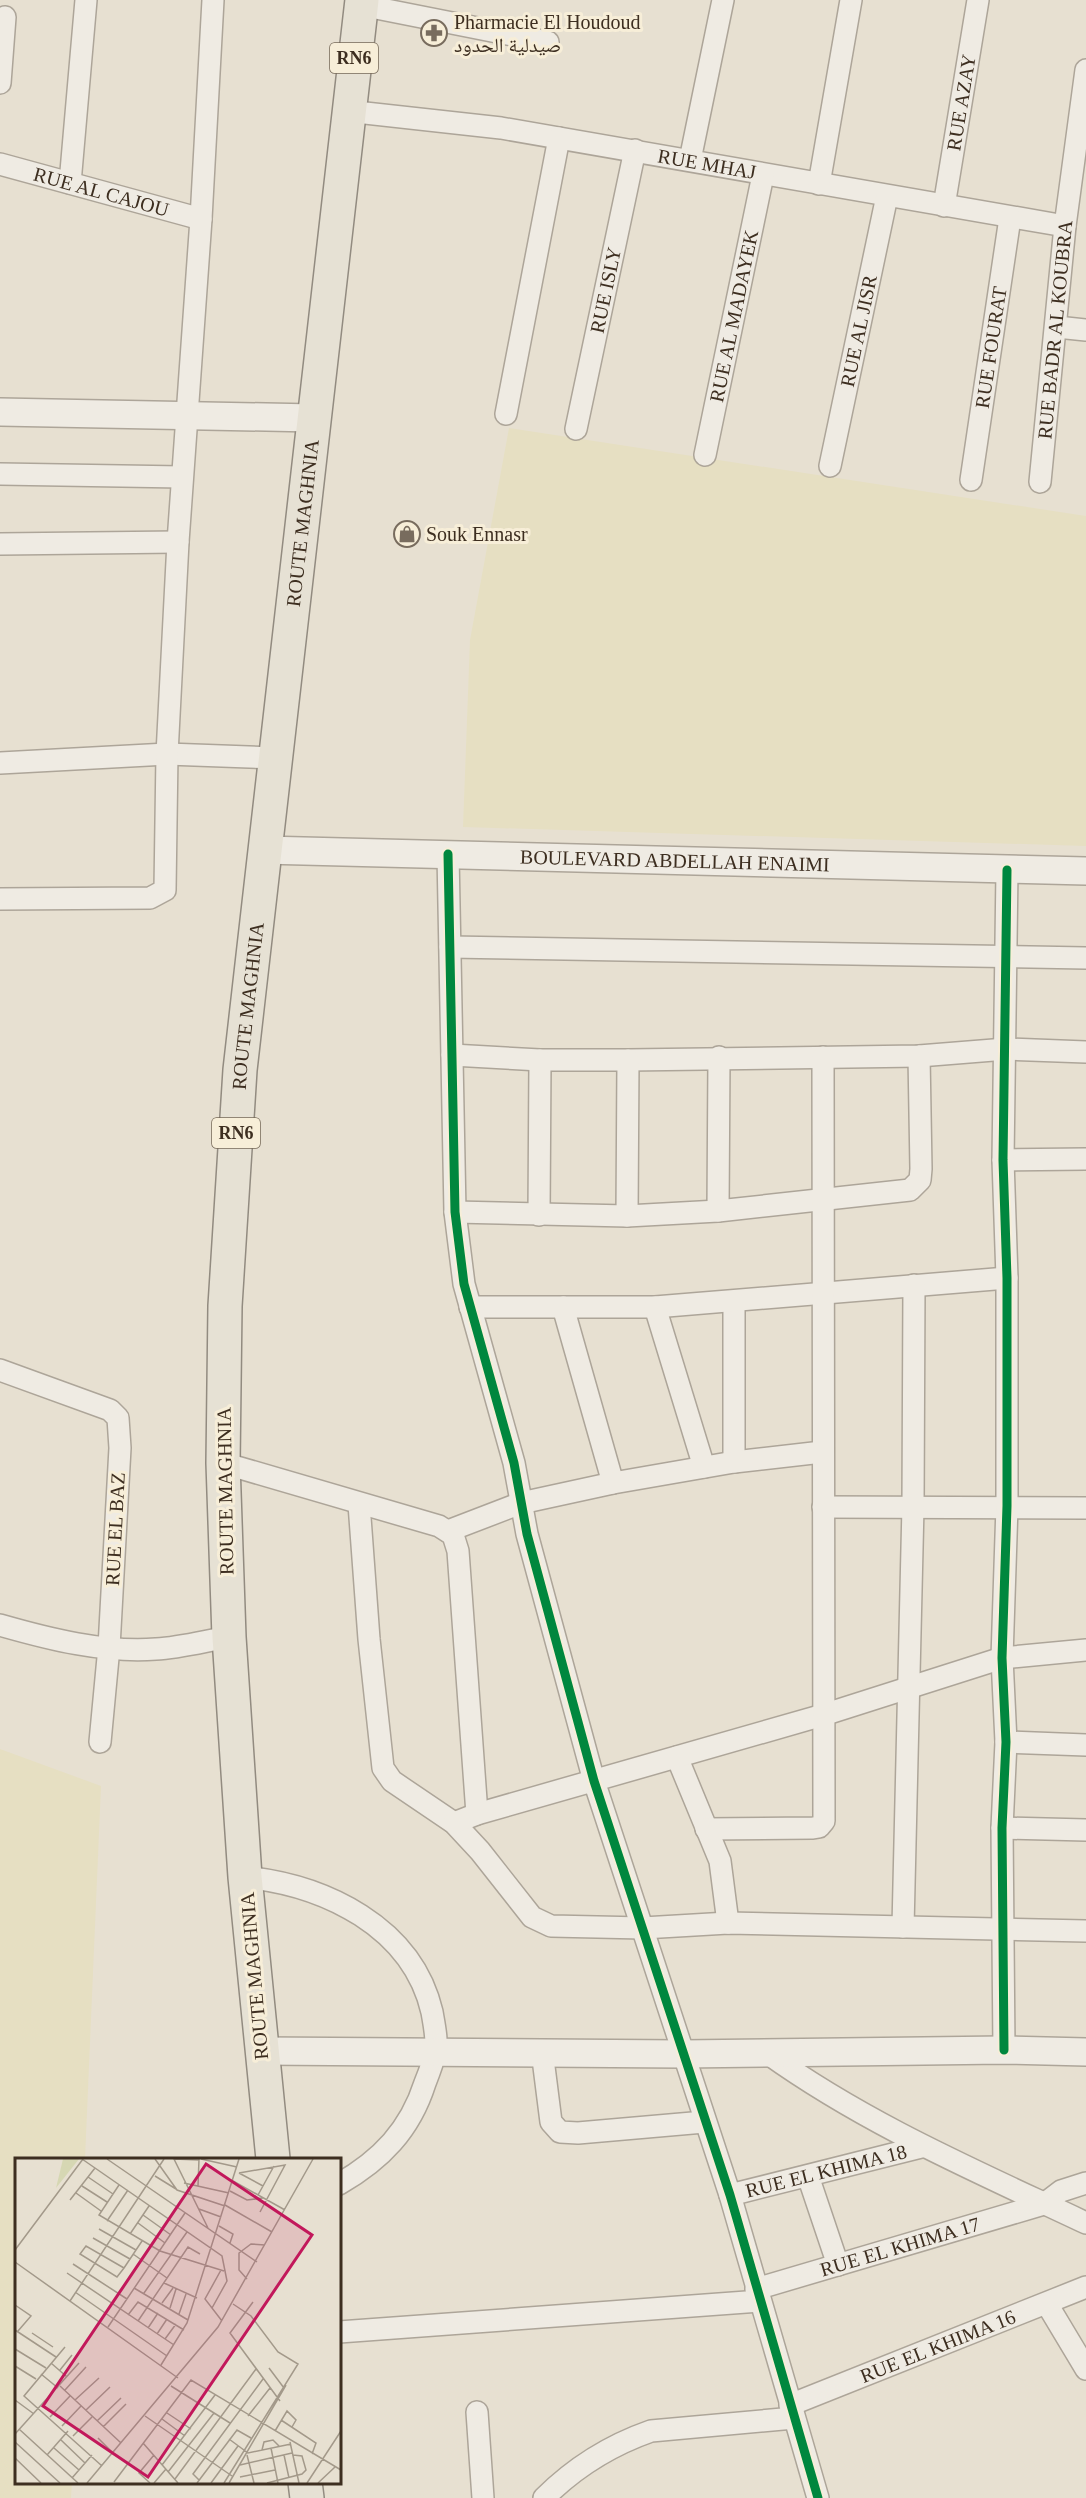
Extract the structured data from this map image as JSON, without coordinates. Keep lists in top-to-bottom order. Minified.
{"streets":{"main road":["RN6","ROUTE MAGHNIA"],"street":["RUE AZAY","RUE MHAJ","RUE AL CAJOU","RUE ISLY","RUE AL MADAYEK","RUE BADR AL KOUBRA","RUE AL JISR","RUE FOURAT","BOULEVARD ABDELLAH ENAIMI","RUE EL BAZ","RUE EL KHIMA 18","RUE EL KHIMA 17","RUE EL KHIMA 16"]},"crossings":[["RUE AZAY","RUE MHAJ"],["RUE MHAJ","RUE ISLY"],["RUE MHAJ","RUE AL MADAYEK"],["RUE MHAJ","RUE BADR AL KOUBRA"],["RUE MHAJ","RUE AL JISR"],["RUE MHAJ","RUE FOURAT"],["RUE MHAJ","ROUTE MAGHNIA"],["ROUTE MAGHNIA","BOULEVARD ABDELLAH ENAIMI"]],"places":{"pharmacy":["Pharmacie El Houdoud صيدلية الحدود"],"shop":["Souk Ennasr"]}}
